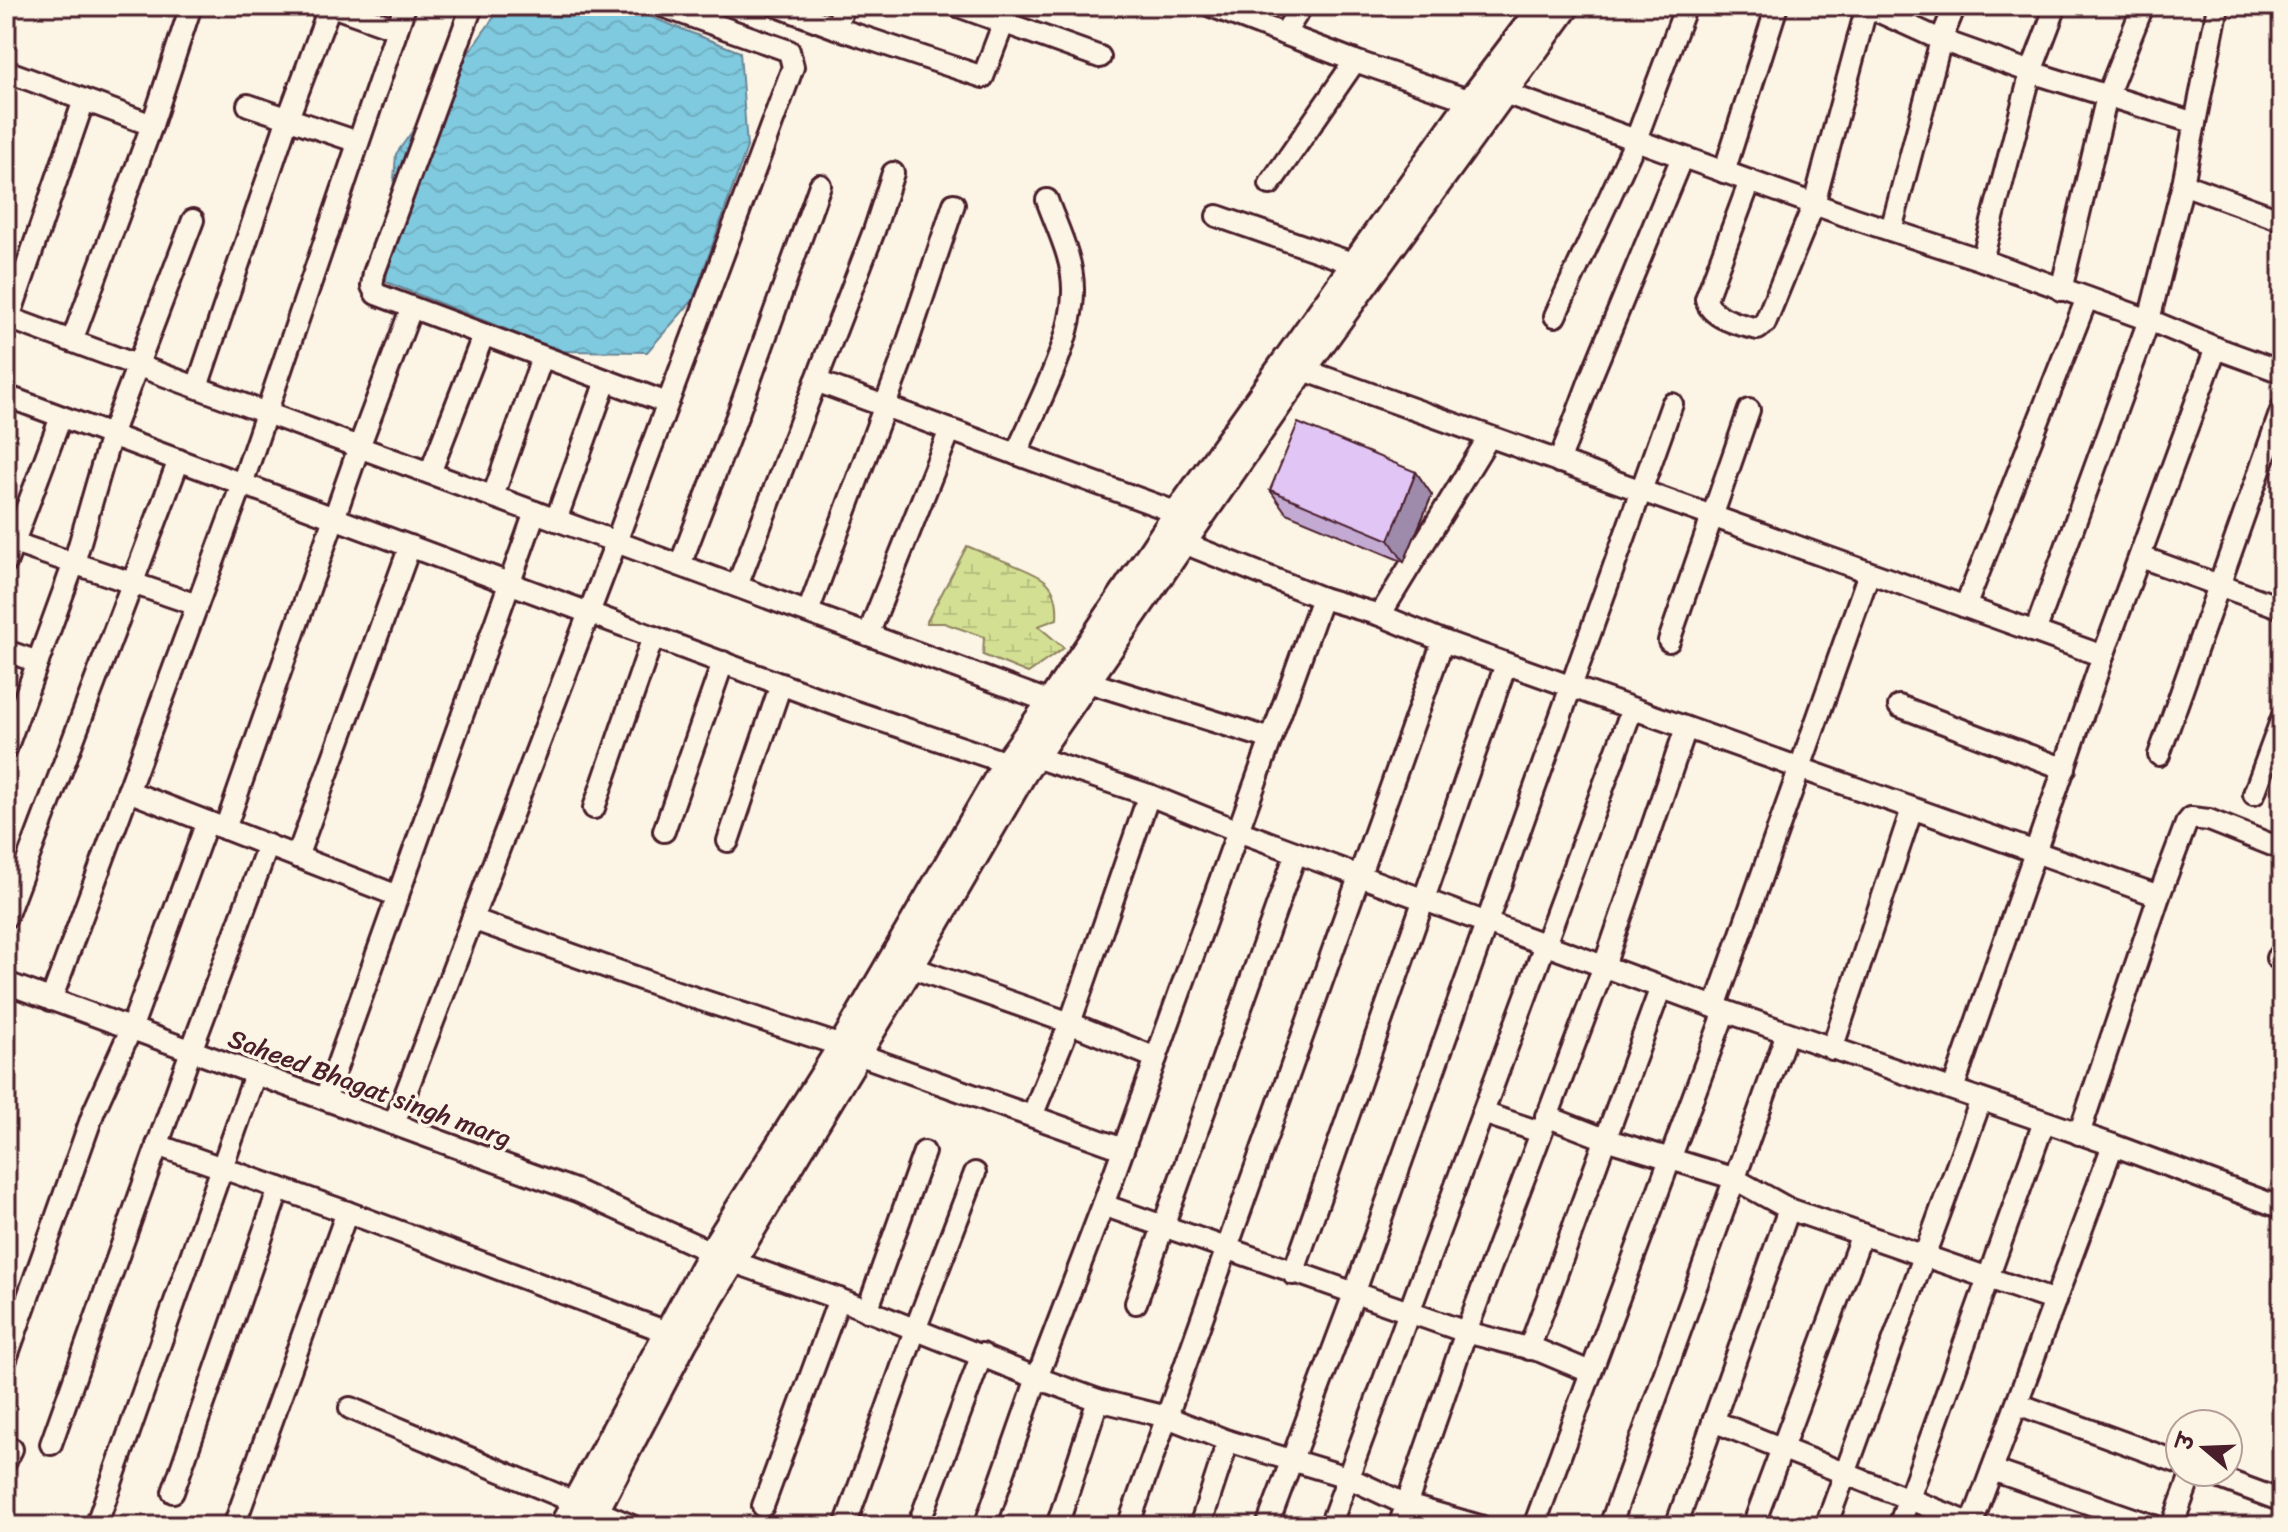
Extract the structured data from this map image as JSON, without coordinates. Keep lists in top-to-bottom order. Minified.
{"streets":{"street":["Saheed Bhagat singh marg"]},"north":"left"}
